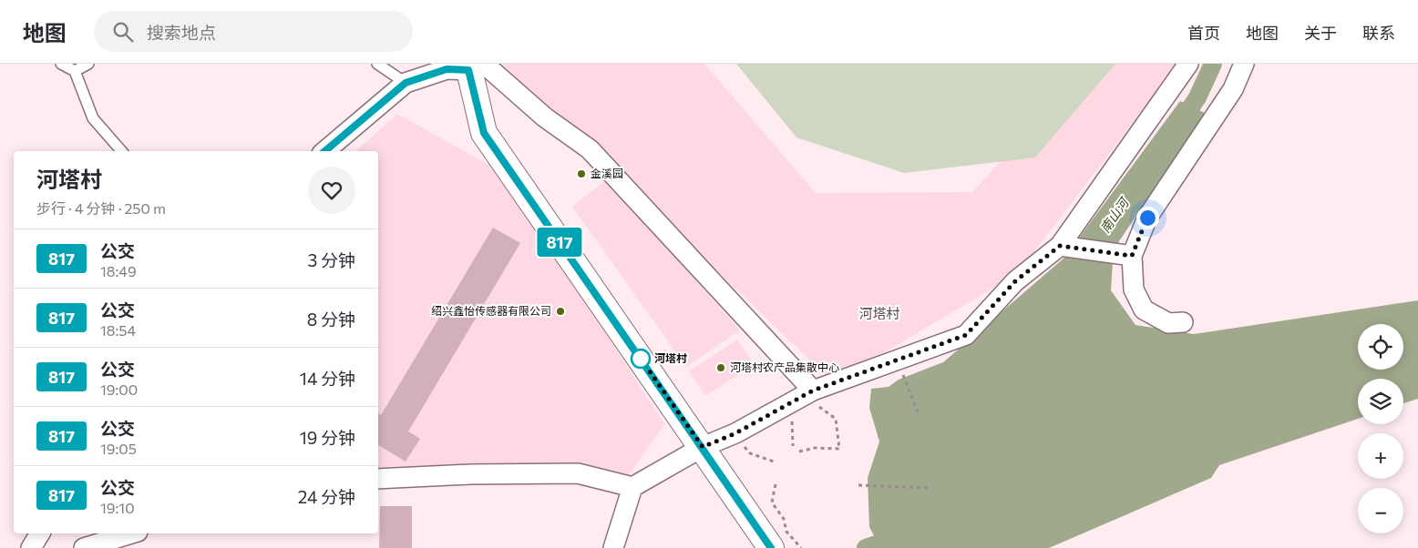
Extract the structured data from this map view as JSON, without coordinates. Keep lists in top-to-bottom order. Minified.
{"districts":["河塔村"],"water":["南山河"],"places":["金溪园","绍兴鑫怡传感器有限公司","河塔村","河塔村农产品集散中心"],"lines":["bus line 817"],"page":{"header":"地图","search":"搜索地点","nav":["首页","地图","关于","联系"],"on_map":"817","heading":["河塔村","步行 · 4 分钟 · 250 m"],"list":[{"mark":"817","name":"公交","note":"18:49","value":"3 分钟"},{"mark":"817","name":"公交","note":"18:54","value":"8 分钟"},{"mark":"817","name":"公交","note":"19:00","value":"14 分钟"},{"mark":"817","name":"公交","note":"19:05","value":"19 分钟"},{"mark":"817","name":"公交","note":"19:10","value":"24 分钟"}],"map_buttons":["+","−"]}}
